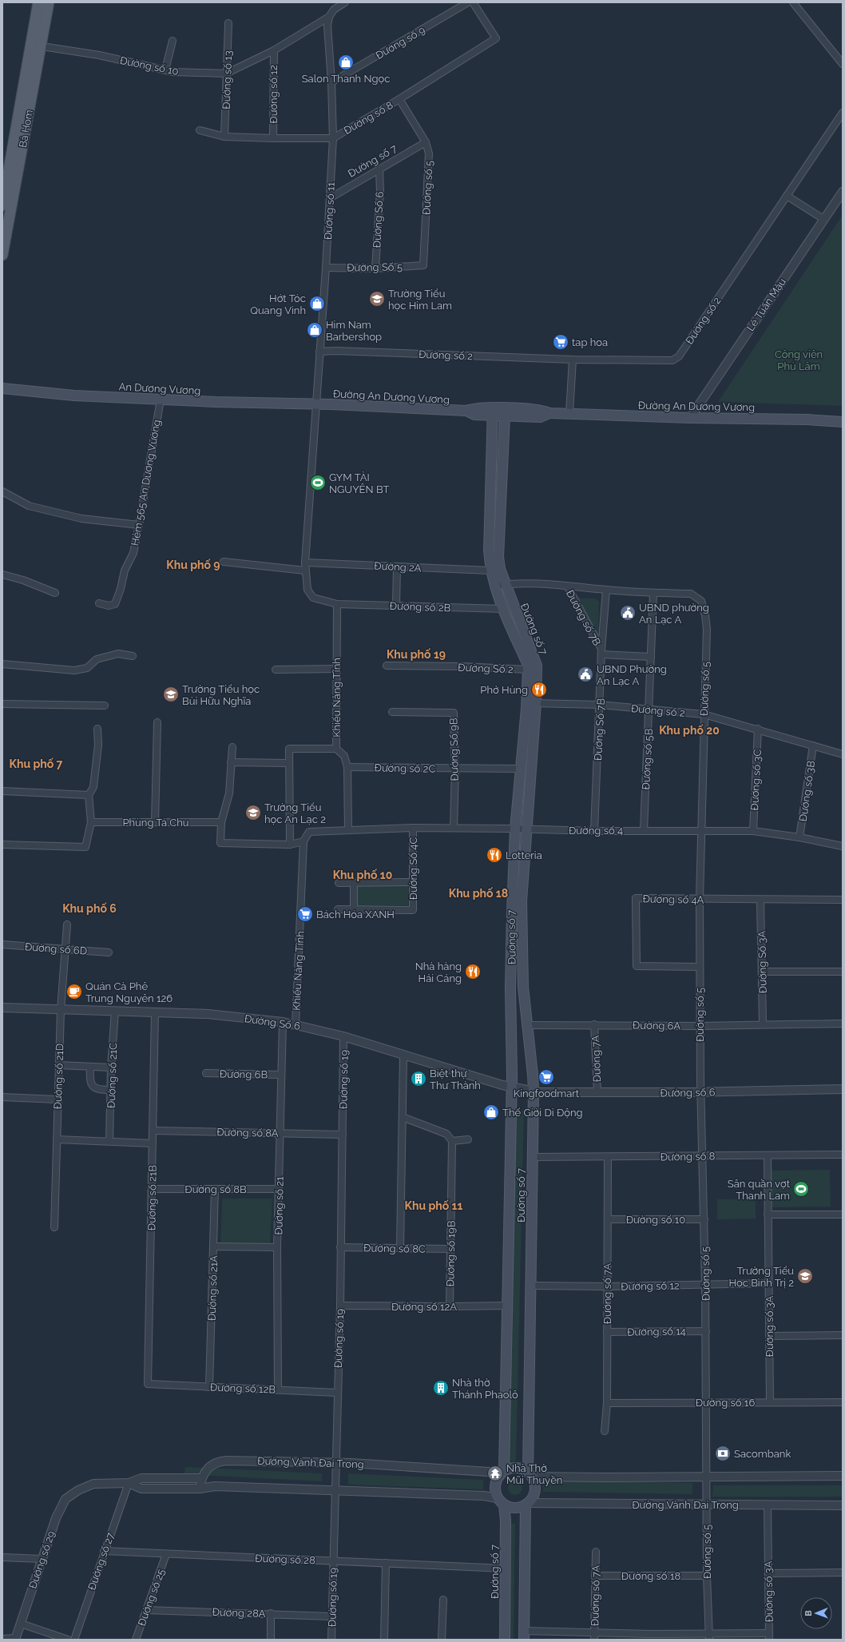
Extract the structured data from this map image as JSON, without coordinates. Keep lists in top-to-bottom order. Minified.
{"streets":{"main road":["Bà Hom","Đường số 7","An Dương Vương","Đường An Dương Vương"],"street":["Đường số 9","Đường số 10","Đường số 13","Đường số 12","Đường số 8","Đường số 5","Đường số 11","Đường Số 6","Đường Số 5","Lê Tuấn Mậu","Đường số 2","Hẻm 565 An Dương Vương","Đường 2A","Đường số 2B","Đường số 7B","Đường Số 2","Khiếu Năng Tĩnh","Đường Số 7B","Đường Số 9B","Đường số 5B","Đường số 2C","Đường số 3C","Đường số 3B","Phùng Tá Chu","Đường số 4","Đường Số 4C","Đường số 4A","Đường số 6D","Đường Số 3A","Đường 6A","Đường 7A","Đường 6B","Đường số 21C","Đường số 21D","Đường số 19","Đường số 6","Đường số 8A","Đường số 8B","Đường số 21B","Đường số 21","Đường số 8C","Đường số 19B","Đường số 21A","Đường số 7A","Đường số 12A","Đường số 3A","Đường số 14","Đường số 12B","Đường số 16","Đường Vành Đai Trong","Đường số 28","Đường số 29","Đường số 27","Đường số 18","Đường số 25","Đường 28A"]},"crossings":[["Đường số 9","Đường số 11"],["Đường số 10","Đường số 13"],["Đường số 10","Đường số 12"],["Đường số 10","Bà Hom"],["Đường số 10","Đường số 5"],["Đường số 10","Đường số 11"],["Đường số 10","Đường số 7A"],["Đường số 13","Đường số 8"],["Đường số 12","Đường số 8"],["Đường số 12","Đường số 7"],["Đường số 12","Đường số 5"],["Đường số 12","Đường số 7A"],["Đường số 12","Đường số 3A"],["Đường số 8","Đường số 7"],["Đường số 8","Đường số 5"],["Đường số 8","Đường số 11"],["Đường số 8","Đường số 7A"],["Đường số 8","Đường số 3A"],["Đường số 7","Đường số 5"],["Đường số 7","Đường số 11"],["Đường số 7","Đường Số 6"],["Đường số 7","Đường số 2"],["Đường số 7","Đường An Dương Vương"],["Đường số 7","Đường 2A"],["Đường số 7","Đường số 2B"],["Đường số 7","Đường Số 2"],["Đường số 7","Đường số 2C"],["Đường số 7","Đường số 4"],["Đường số 7","Đường 6A"],["Đường số 7","Đường số 6"],["Đường số 7","Đường số 12A"],["Đường số 7","Đường Vành Đai Trong"],["Đường số 7","Đường số 28"],["Đường số 5","Đường Số 5"],["Đường số 5","Đường số 2"],["Đường số 5","Đường số 7B"],["Đường số 5","Đường Số 7B"],["Đường số 5","Đường số 5B"],["Đường số 5","Đường số 4"],["Đường số 5","Đường số 4A"],["Đường số 5","Đường 6A"],["Đường số 5","Đường số 6"],["Đường số 5","Đường số 14"],["Đường số 5","Đường số 16"],["Đường số 5","Đường Vành Đai Trong"],["Đường số 5","Đường số 18"],["Đường số 11","Đường Số 5"],["Đường số 11","Đường số 2"],["Đường số 11","An Dương Vương"],["Đường số 11","Đường An Dương Vương"],["Đường Số 6","Đường Số 5"],["Đường Số 6","Khiếu Năng Tĩnh"],["Đường Số 6","Đường số 21C"],["Đường Số 6","Đường số 21D"],["Đường Số 6","Đường số 19"],["Đường Số 6","Đường số 6"],["Đường Số 6","Đường số 21B"],["Đường Số 6","Đường số 21"],["Lê Tuấn Mậu","Đường An Dương Vương"],["Đường số 2","Đường Số 7B"],["Đường số 2","Đường số 5B"],["Đường số 2","Đường số 3C"],["Đường số 2","Đường số 3B"],["An Dương Vương","Đường An Dương Vương"],["An Dương Vương","Hẻm 565 An Dương Vương"],["Đường số 2B","Khiếu Năng Tĩnh"],["Đường số 7B","Đường Số 7B"],["Khiếu Năng Tĩnh","Đường số 2C"],["Khiếu Năng Tĩnh","Đường số 4"],["Đường Số 7B","Đường số 4"],["Đường Số 9B","Đường số 2C"],["Đường Số 9B","Đường số 4"],["Đường số 5B","Đường số 4"],["Đường số 3C","Đường số 4"],["Đường số 3B","Đường số 4"],["Đường số 4","Đường Số 4C"],["Đường số 4A","Đường Số 3A"],["Đường số 6D","Đường số 21D"],["Đường Số 3A","Đường 6A"],["Đường 6A","Đường 7A"],["Đường 7A","Đường số 6"],["Đường 6B","Đường số 21"],["Đường số 19","Đường số 8A"],["Đường số 19","Đường số 8C"],["Đường số 19","Đường số 12A"],["Đường số 19","Đường số 12B"],["Đường số 19","Đường Vành Đai Trong"],["Đường số 19","Đường số 28"],["Đường số 19","Đường 28A"],["Đường số 8A","Đường số 21B"],["Đường số 8A","Đường số 21"],["Đường số 8B","Đường số 21B"],["Đường số 8B","Đường số 21"],["Đường số 8B","Đường số 21A"],["Đường số 21B","Đường số 12B"],["Đường số 21","Đường số 12B"],["Đường số 8C","Đường số 19B"],["Đường số 19B","Đường số 12A"],["Đường số 21A","Đường số 12B"],["Đường số 7A","Đường số 14"],["Đường số 7A","Đường số 16"],["Đường số 7A","Đường số 18"],["Đường số 3A","Đường số 16"],["Đường số 3A","Đường Vành Đai Trong"],["Đường số 28","Đường số 27"],["Đường số 28","Đường số 25"],["Đường số 29","Đường số 27"],["Đường số 25","Đường 28A"]],"districts":["Khu phố 9","Khu phố 19","Khu phố 20","Khu phố 7","Khu phố 10","Khu phố 18","Khu phố 6","Khu phố 11"],"parks":["Công viên Phú Lâm"],"places":{"shop":["Salon Thanh Ngọc","Hớt Tóc Quang Vinh","Him Nam Barbershop","Thế Giới Di Động"],"school or university":["Trường Tiểu học Him Lam","Trường Tiểu học Bùi Hữu Nghĩa","Trường Tiểu học An Lạc 2","Trường Tiểu Học Bình Trị 2"],"supermarket":["tap hoa","Bách Hóa XANH","Kingfoodmart"],"sports":["GYM TÀI NGUYÊN BT","Sân quần vợt Thanh Lam"],"public building":["UBND phường An Lạc A","UBND Phường An Lạc A"],"restaurant":["Phở Hùng","Lotteria","Nhà hàng Hải Cảng"],"cafe":["Quán Cà Phê Trung Nguyên 126"],"building":["Biệt thự Thư Thành","Nhà thờ Thánh Phaolô"],"bank":["Sacombank"],"temple":["Nhà Thờ Mũi Thuyền"]},"north":"left"}
